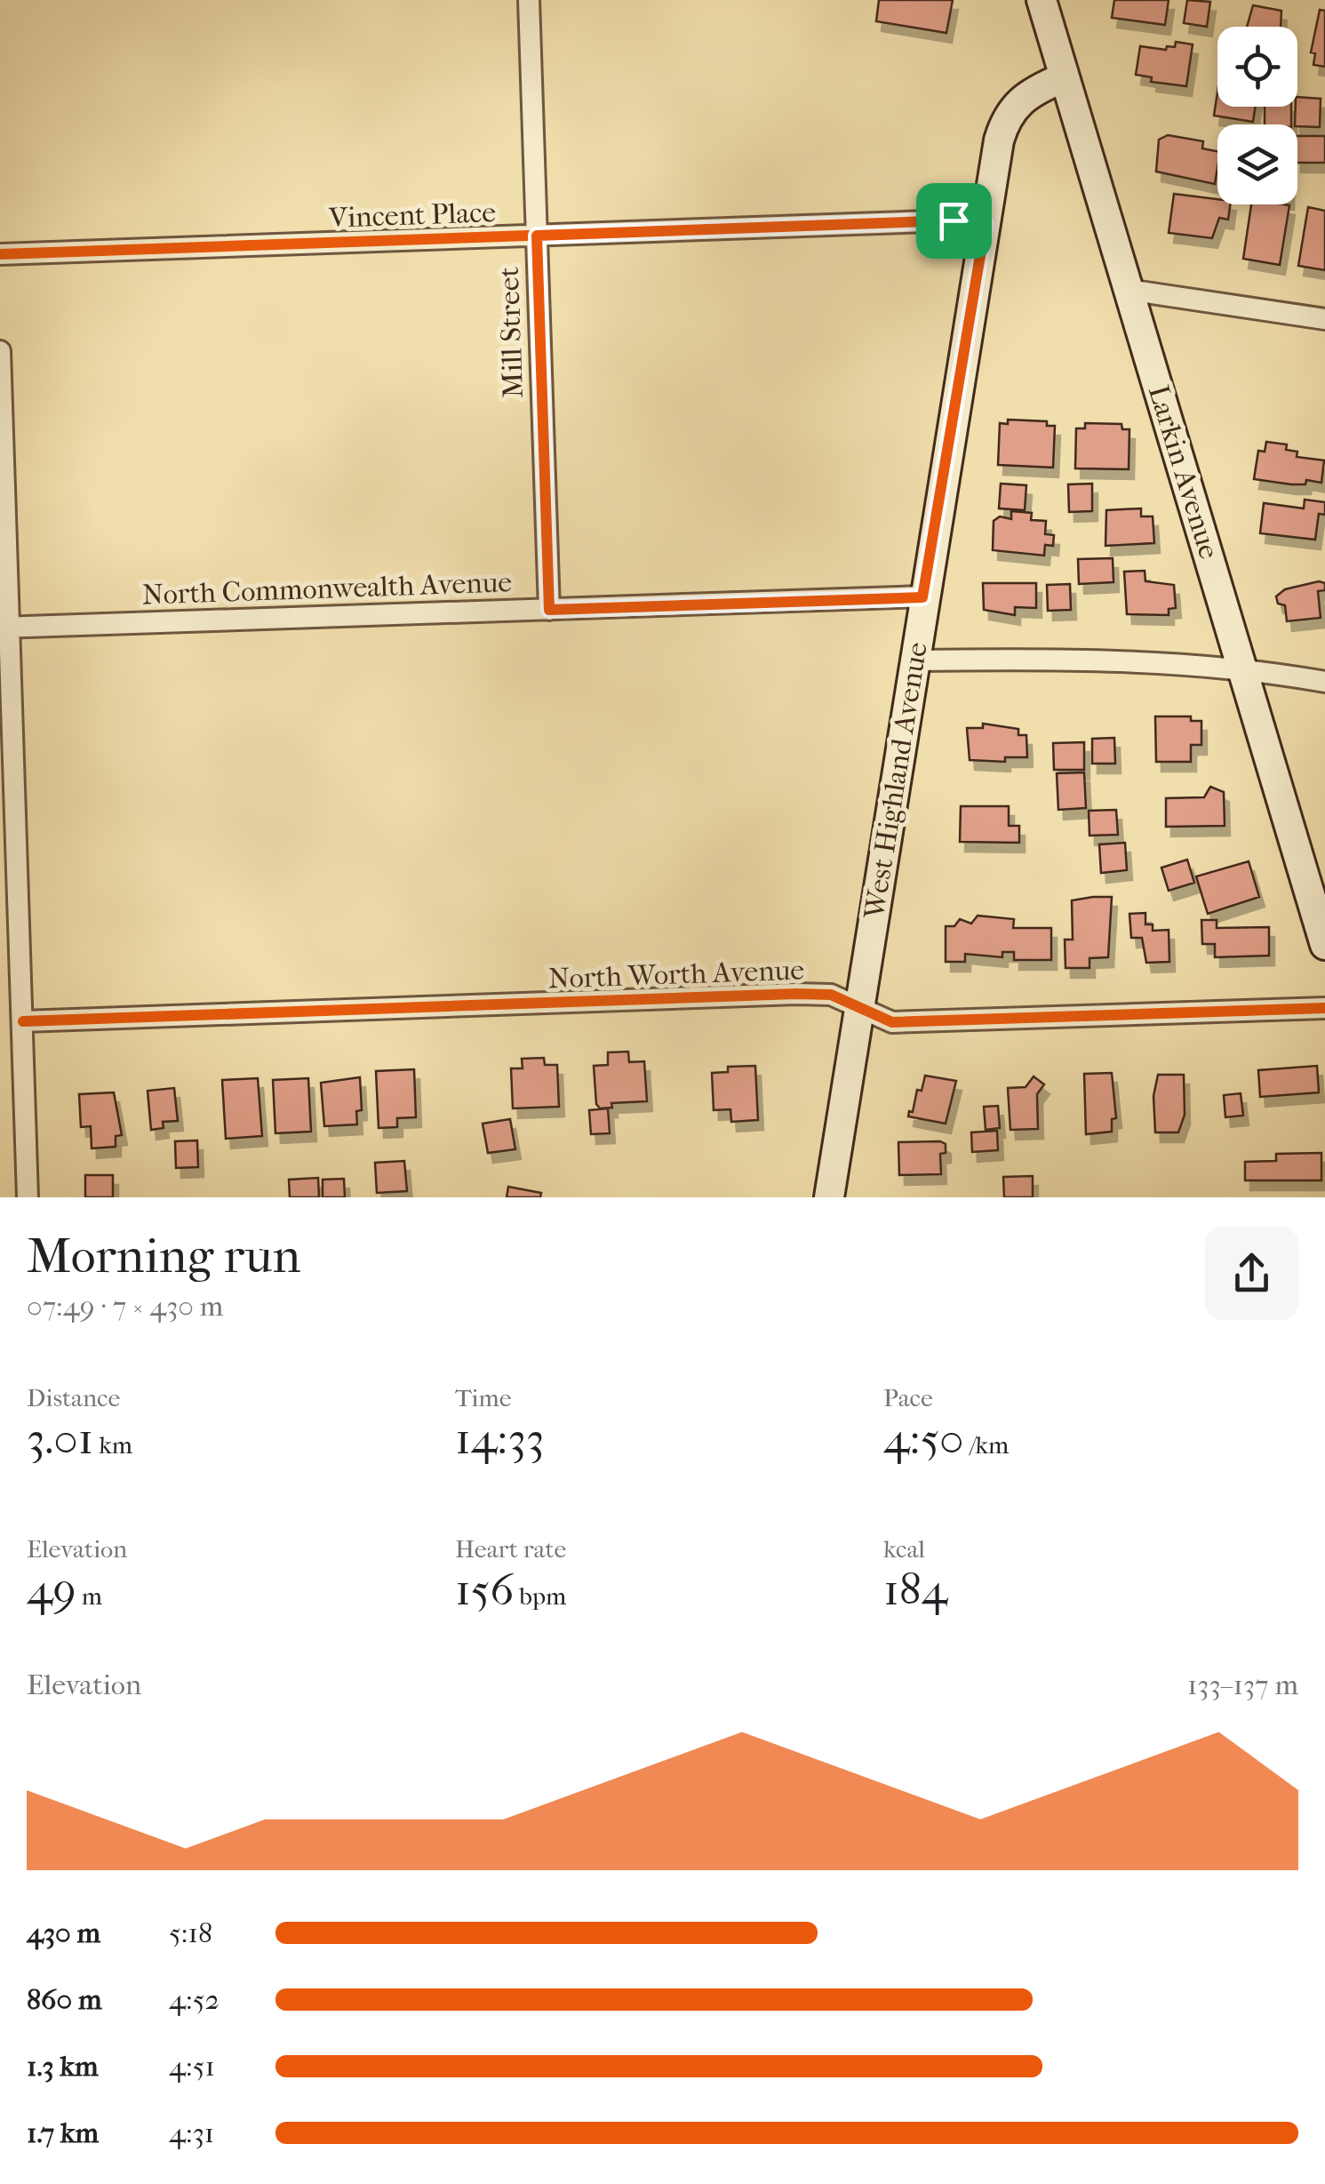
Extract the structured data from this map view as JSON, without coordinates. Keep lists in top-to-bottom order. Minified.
{"streets":{"main road":["Larkin Avenue","West Highland Avenue"],"street":["Vincent Place","Mill Street","North Commonwealth Avenue","North Worth Avenue"]},"crossings":[["Vincent Place","Mill Street"],["Vincent Place","West Highland Avenue"],["Mill Street","North Commonwealth Avenue"],["Larkin Avenue","West Highland Avenue"],["North Commonwealth Avenue","West Highland Avenue"],["West Highland Avenue","North Worth Avenue"]],"page":{"heading":["Morning run","07:49 · 7 × 430 m"],"stats":[["Distance","3.01 km"],["Time","14:33"],["Pace","4:50 /km"],["Elevation","49 m"],["Heart rate","156 bpm"],["kcal","184"]],"chart":["Elevation","133–137 m"],"list":[{"name":"430 m","note":"5:18"},{"name":"860 m","note":"4:52"},{"name":"1.3 km","note":"4:51"},{"name":"1.7 km","note":"4:31"}]}}
